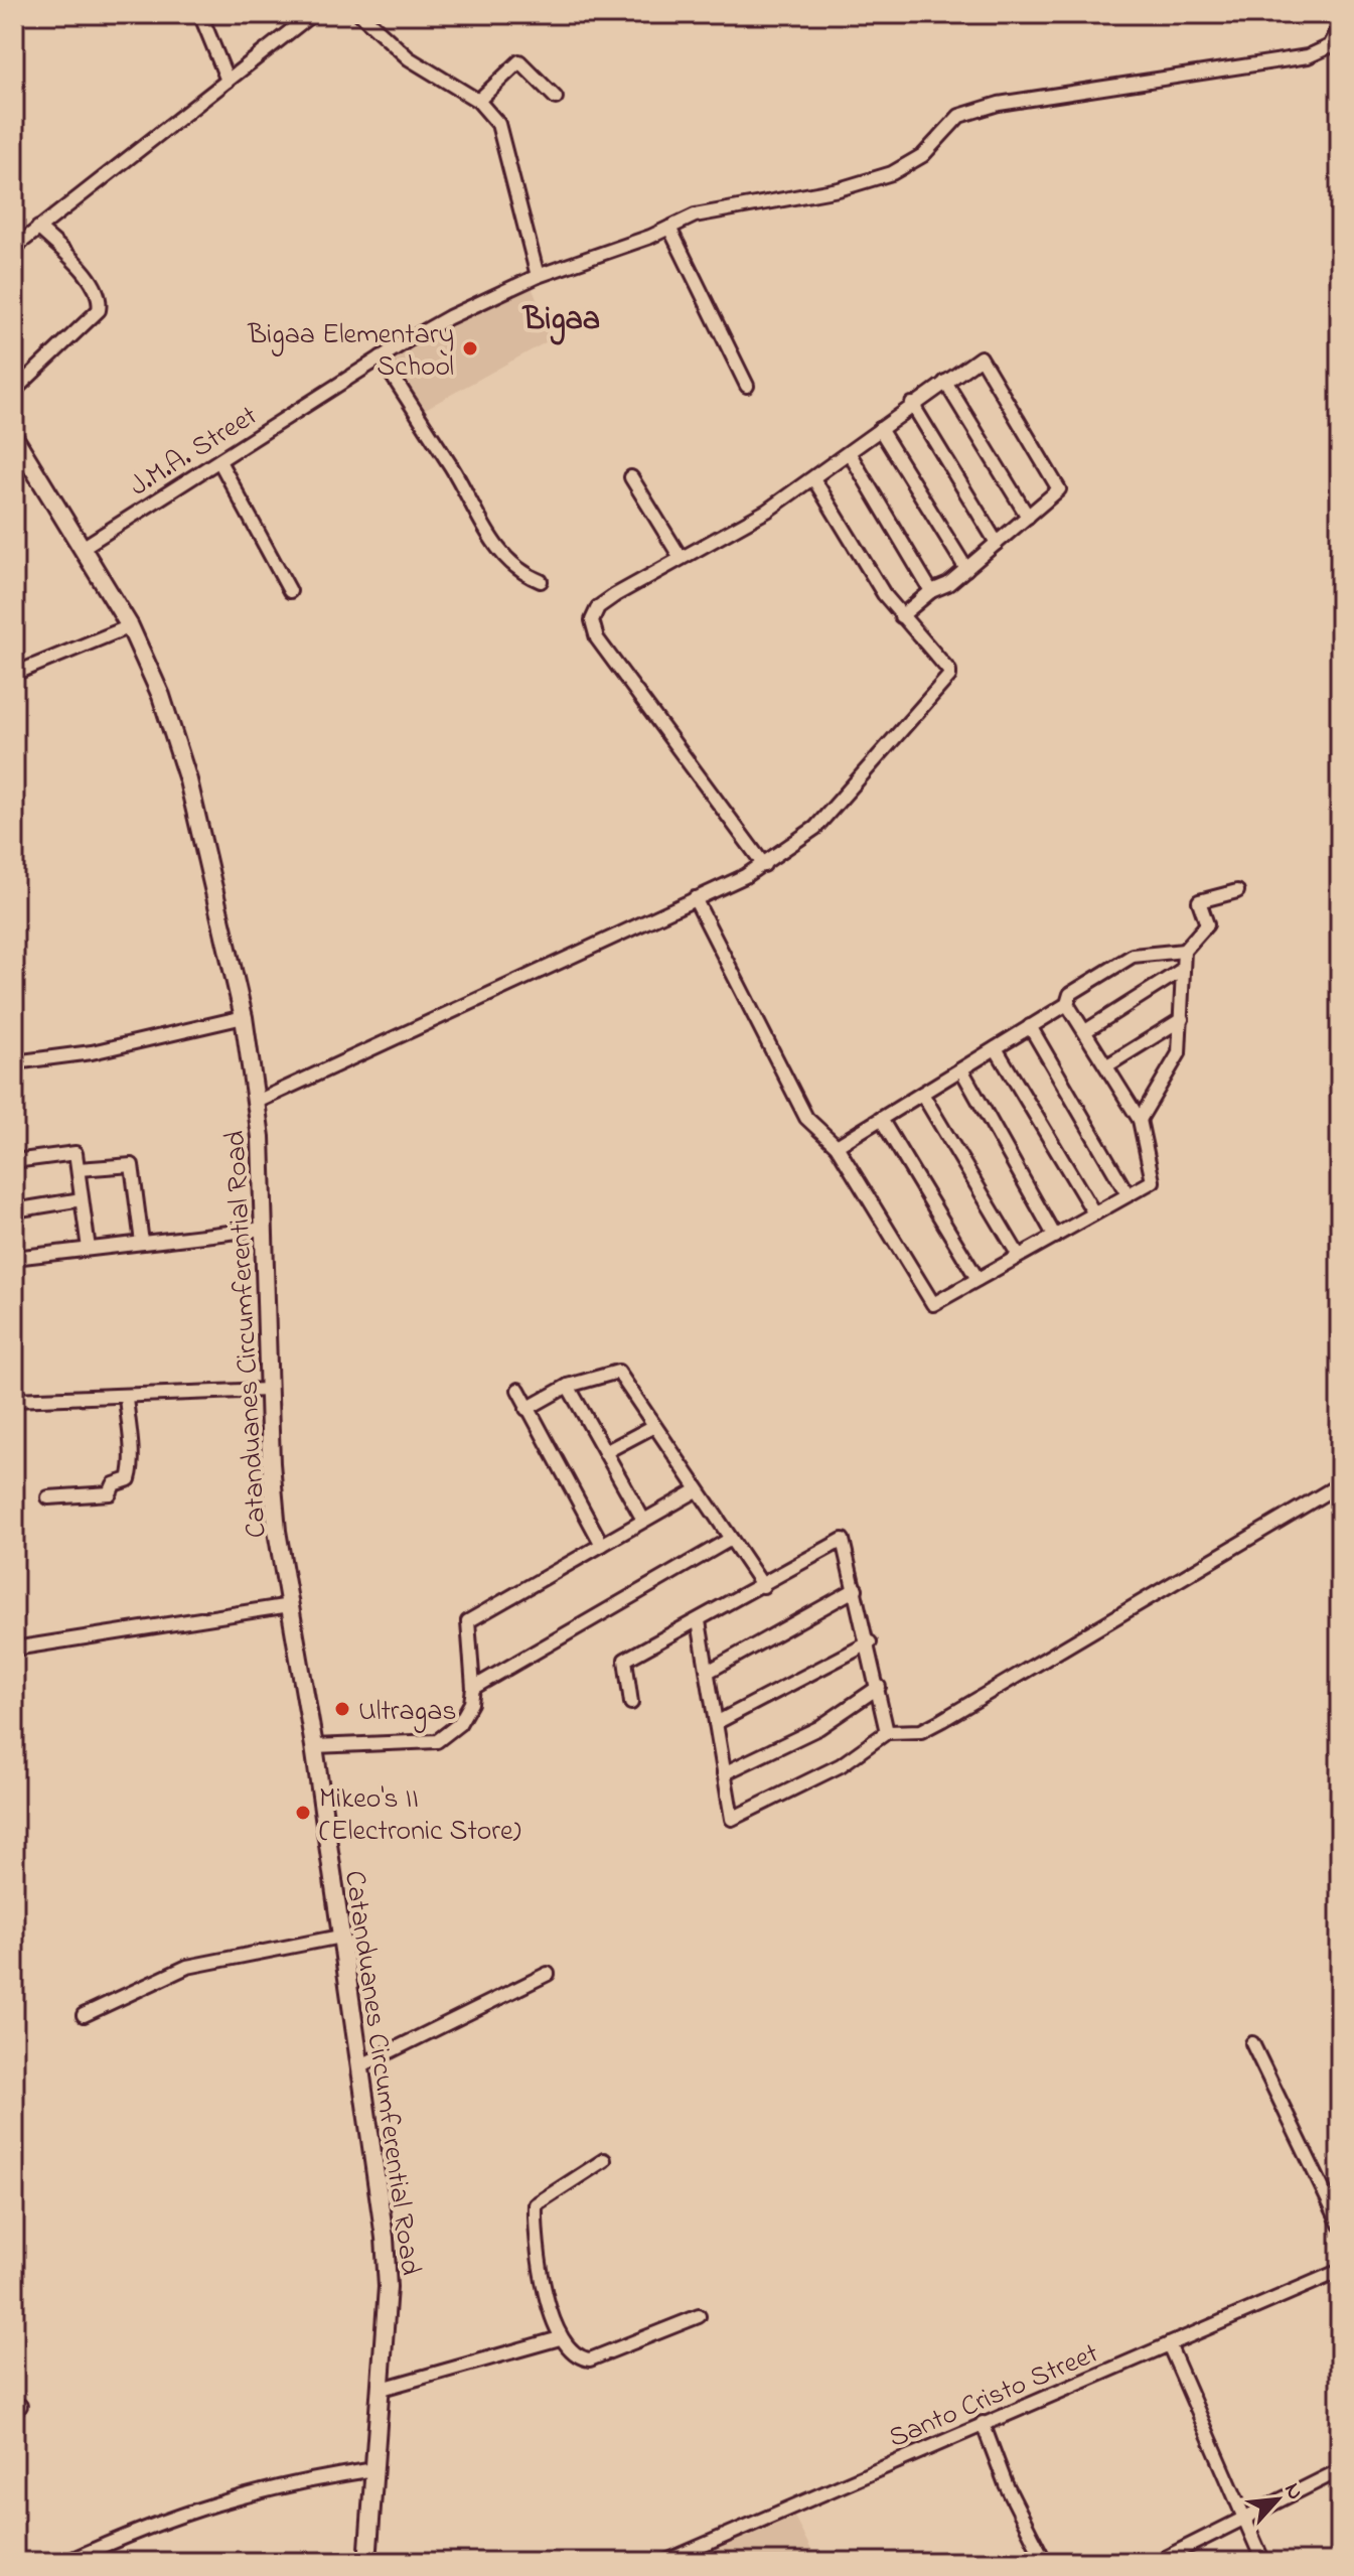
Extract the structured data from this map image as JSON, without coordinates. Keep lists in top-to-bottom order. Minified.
{"streets":{"main road":["Catanduanes Circumferential Road"],"street":["J.M.A. Street","Santo Cristo Street"]},"crossings":[["J.M.A. Street","Catanduanes Circumferential Road"]],"districts":["Bigaa"],"places":["Bigaa Elementary School","Ultragas","Mikeo's II (Electronic Store)"],"north":"top right"}
